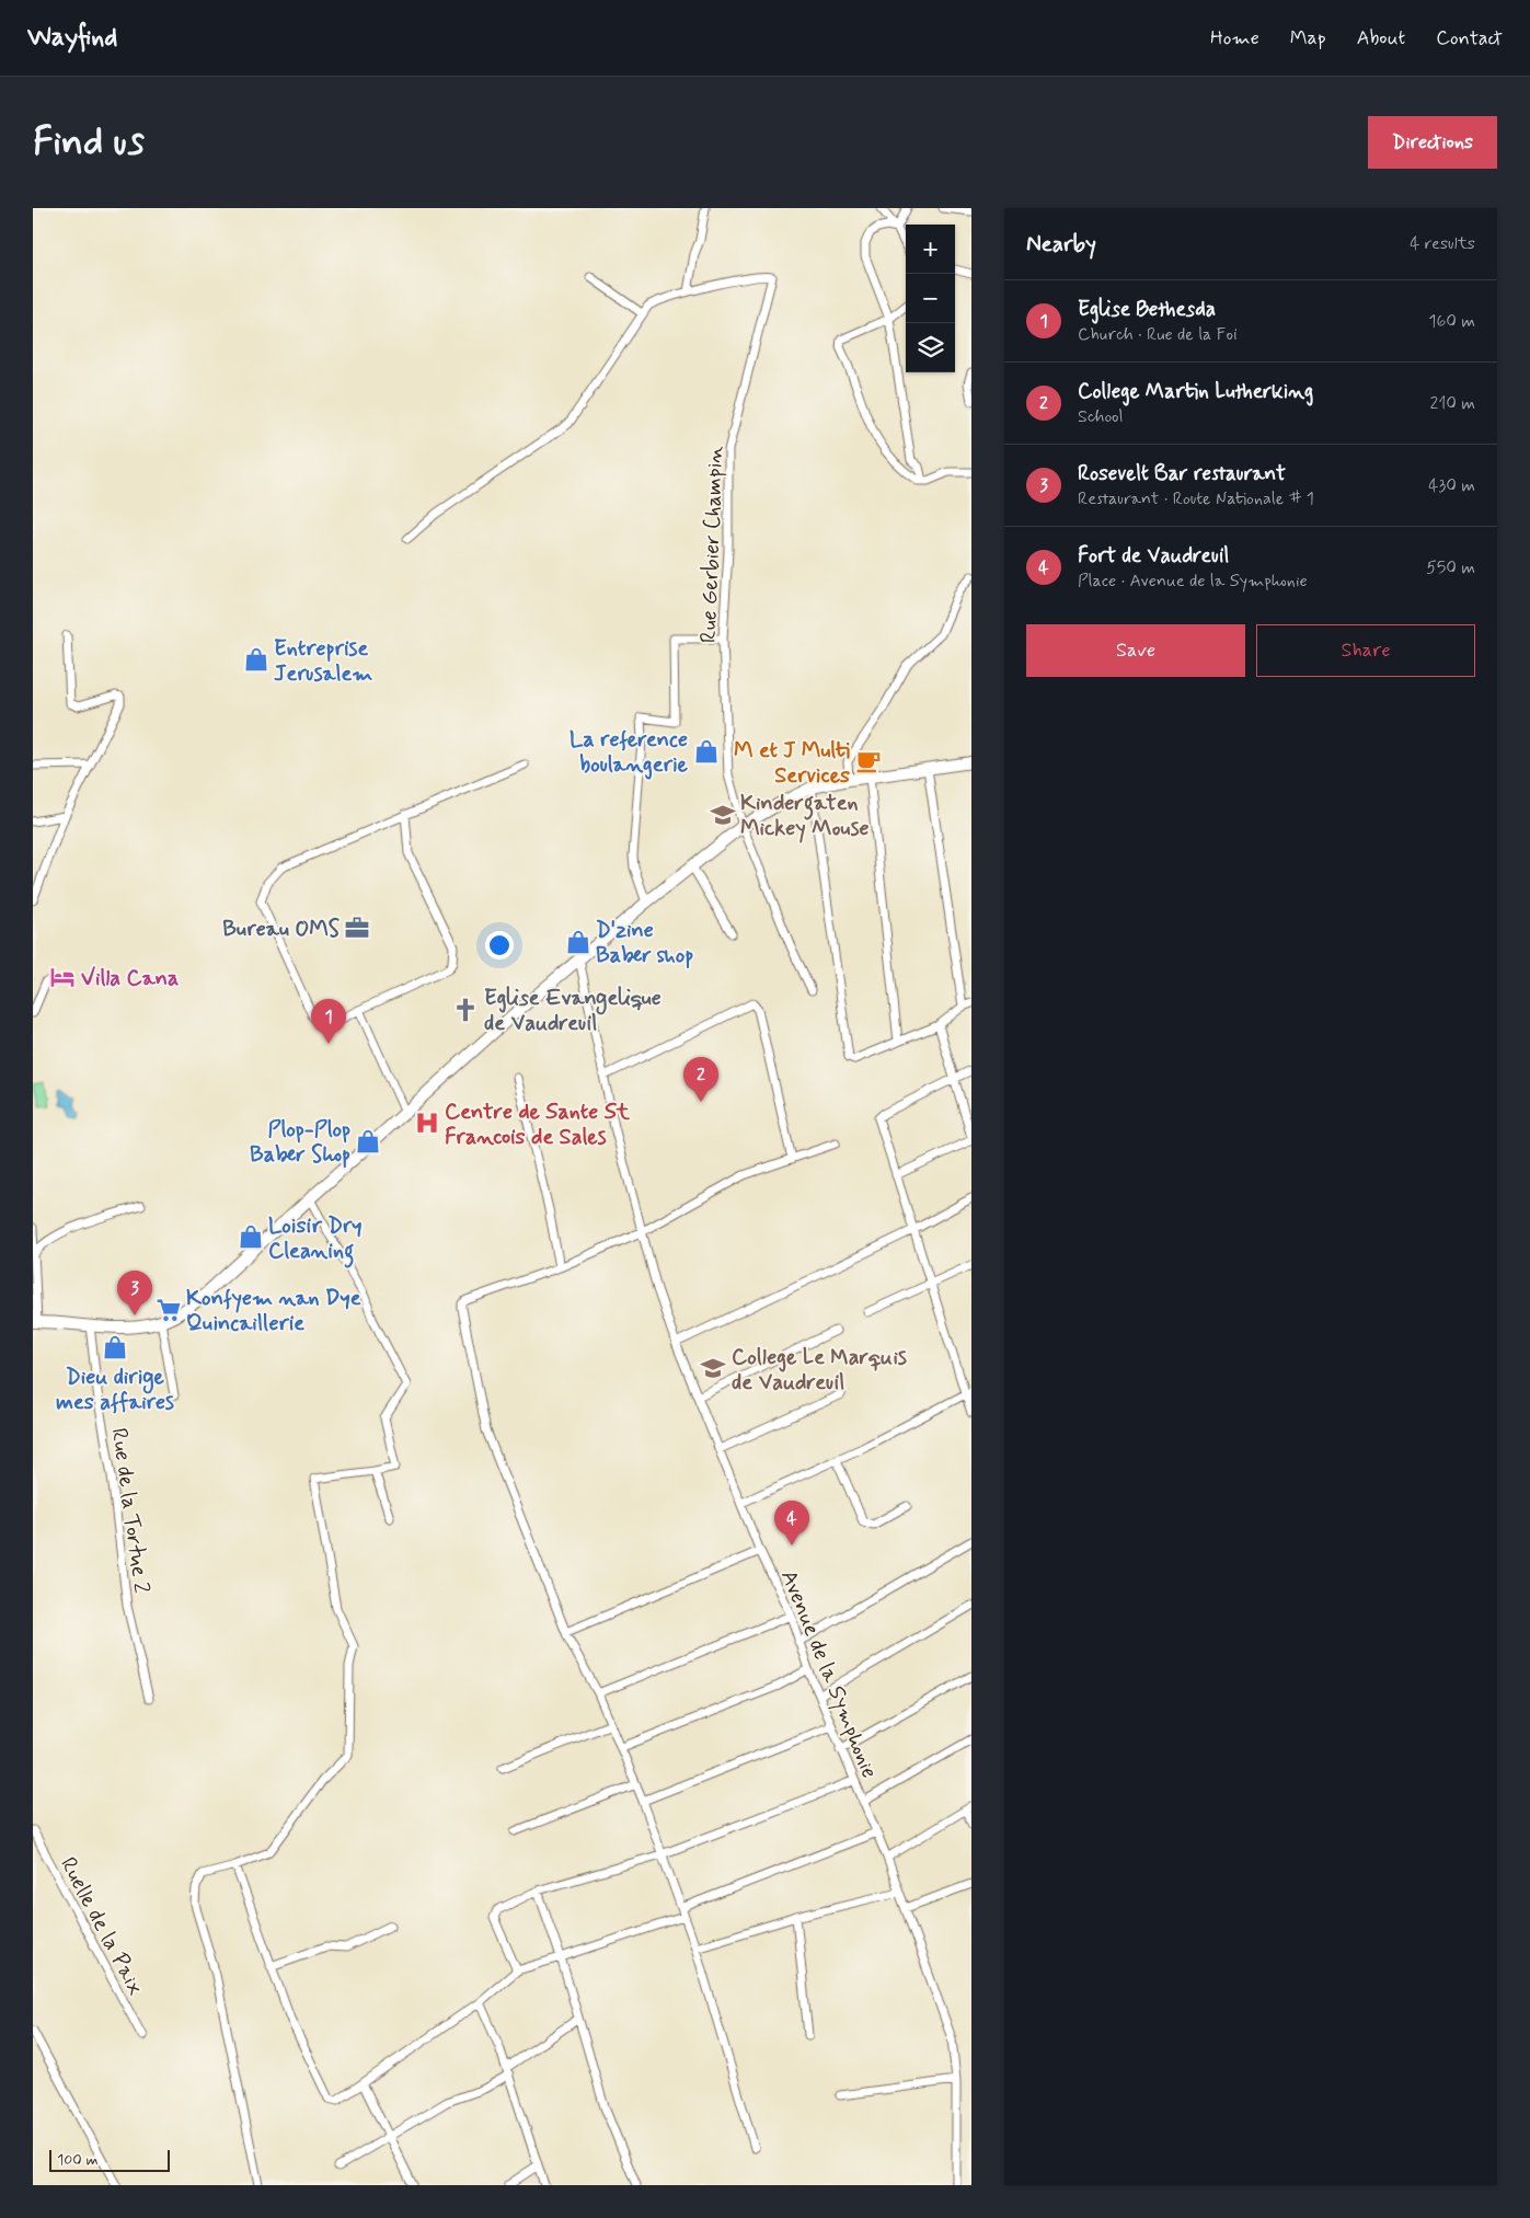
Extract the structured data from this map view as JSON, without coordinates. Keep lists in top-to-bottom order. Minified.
{"streets":{"street":["Rue Gerbier Champin","Rue de la Tortue 2","Avenue de la Symphonie","Ruelle de la Paix"]},"places":{"shop":["Entreprise Jerusalem","La reference boulangerie","D'zine Baber shop","Plop-Plop Baber Shop","Loisir Dry Cleaning","Dieu dirige mes affaires"],"cafe":["M et J Multi Services"],"school or university":["Kindergaten Mickey Mouse","College Le Marquis de Vaudreuil"],"office":["Bureau OMS"],"hotel":["Villa Cana"],"church":["Eglise Evangelique de Vaudreuil"],"hospital":["Centre de Sante St Francois de Sales"],"supermarket":["Konfyem nan Dye Quincaillerie"]},"scale_bar":"100 m","page":{"header":"Wayfind","nav":["Home","Map","About","Contact"],"buttons":["Directions",["Save","Share"]],"title":"Find us","heading":["Nearby","4 results"],"map_buttons":["+","−"],"list":[{"mark":"1","name":"Eglise Bethesda","note":"Church · Rue de la Foi","value":"160 m"},{"mark":"2","name":"College Martin Lutherking","note":"School","value":"210 m"},{"mark":"3","name":"Rosevelt Bar restaurant","note":"Restaurant · Route Nationale # 1","value":"430 m"},{"mark":"4","name":"Fort de Vaudreuil","note":"Place · Avenue de la Symphonie","value":"550 m"}],"pins":["1","2","3","4"],"scale":"100 m"}}
